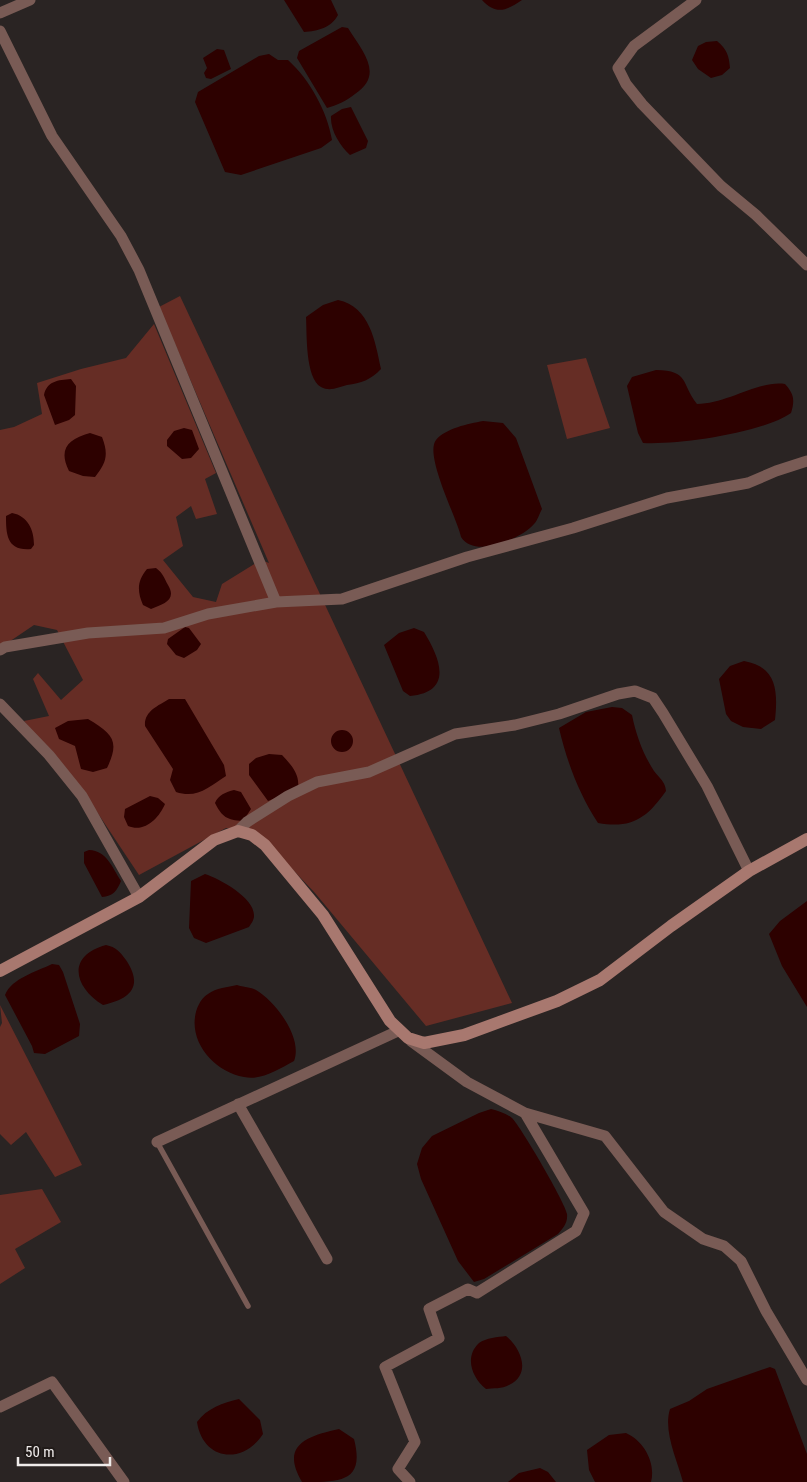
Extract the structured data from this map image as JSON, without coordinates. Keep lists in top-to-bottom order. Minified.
{"scale_bar":"50 m"}
